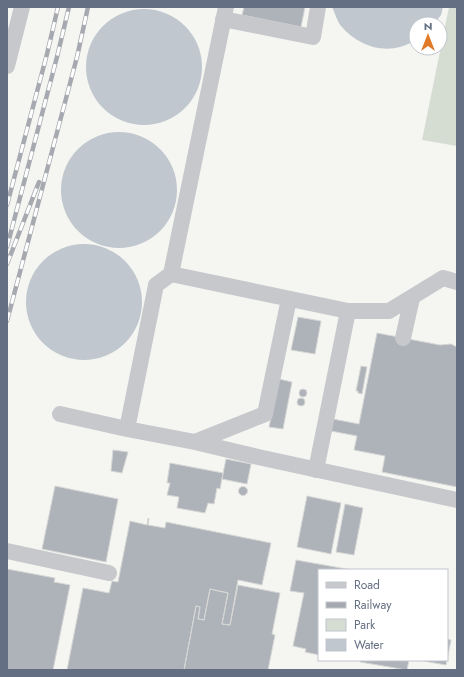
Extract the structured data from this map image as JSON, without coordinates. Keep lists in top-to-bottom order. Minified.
{"legend":["Road","Railway","Park","Water"],"north":"top"}
